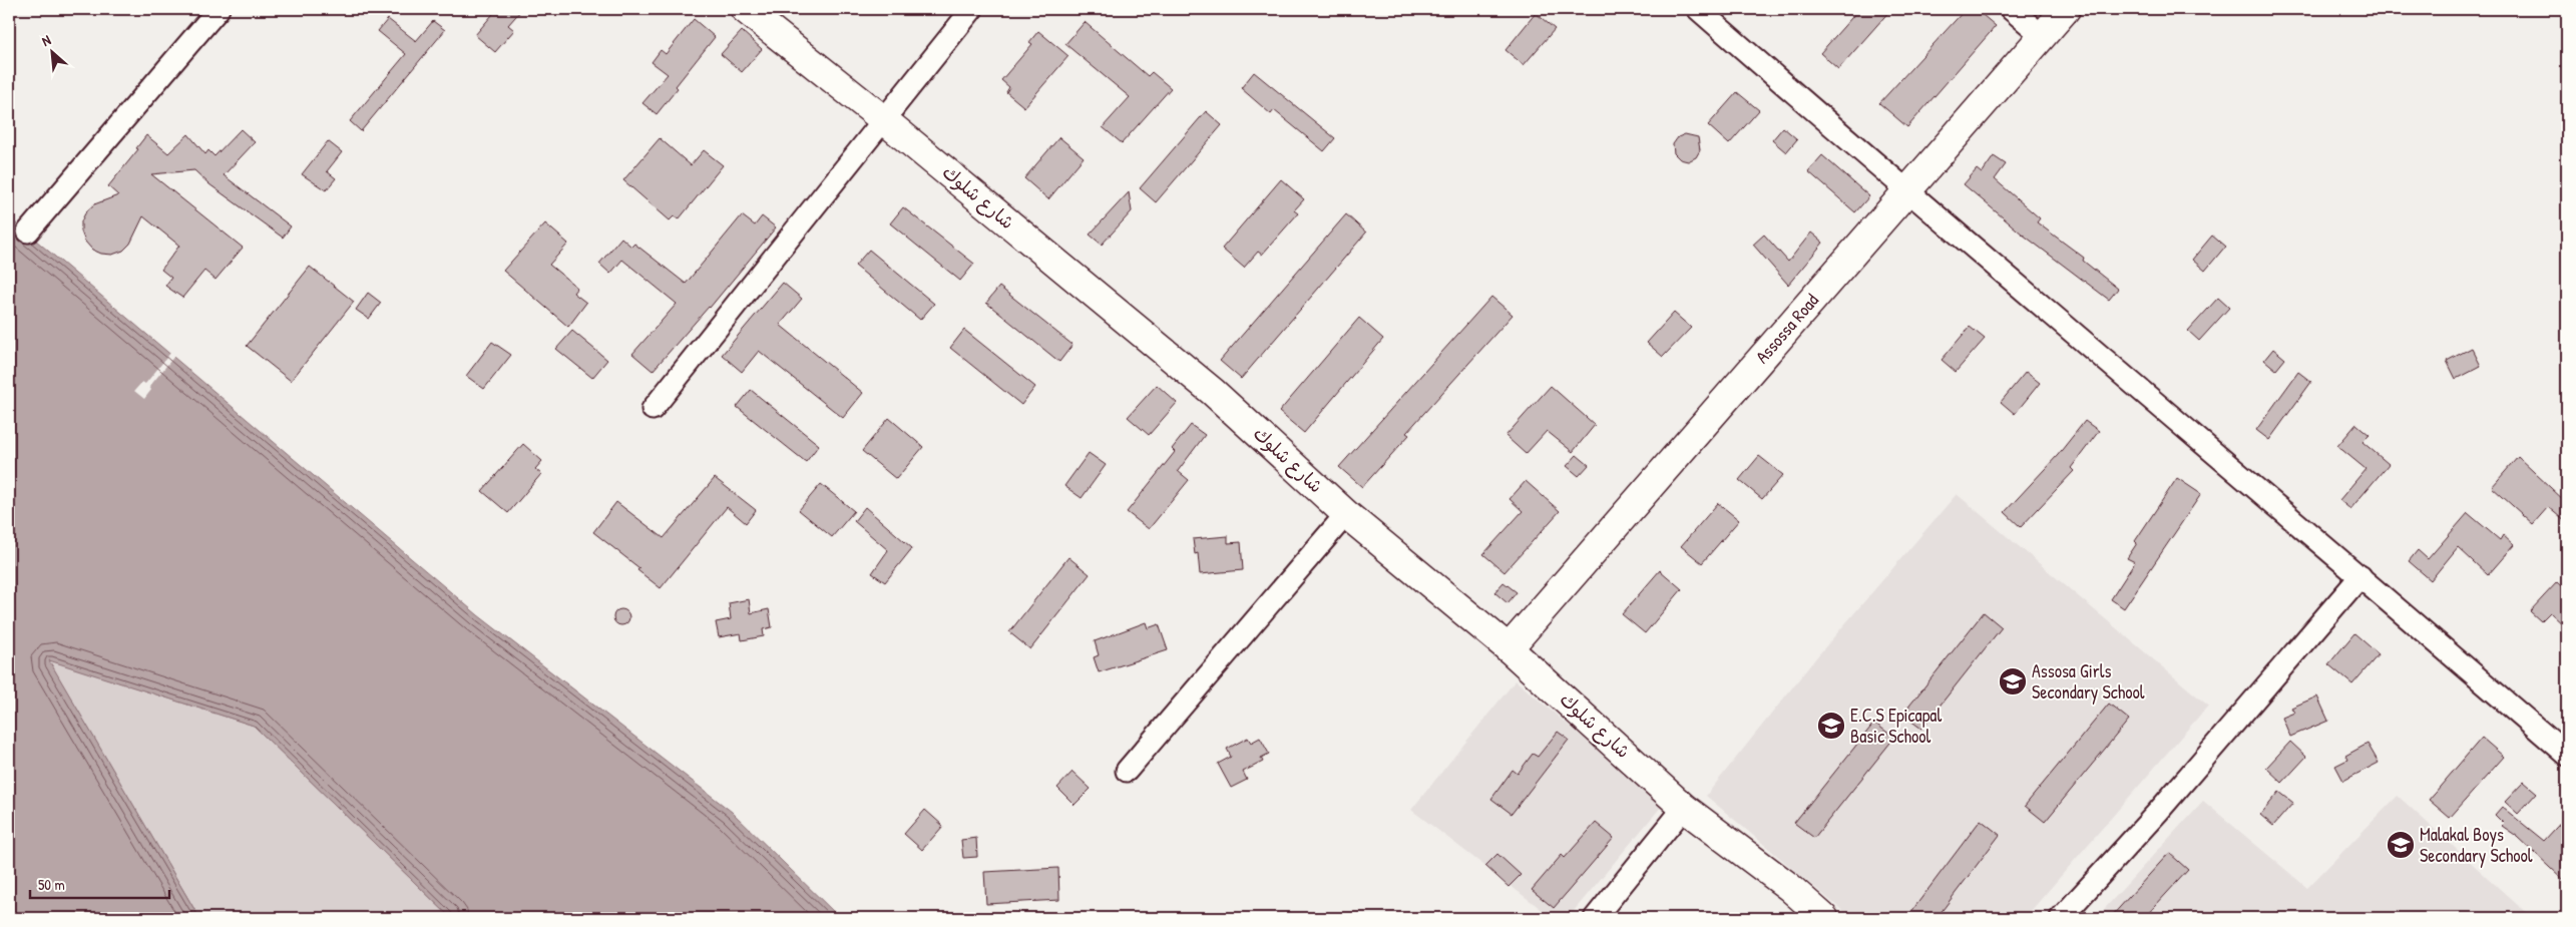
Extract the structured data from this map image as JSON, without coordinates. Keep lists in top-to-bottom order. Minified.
{"streets":{"street":["شارع شلوك","Assossa Road"]},"crossings":[["شارع شلوك","Assossa Road"]],"places":{"school or university":["Assosa Girls Secondary School","E.C.S Epicapal Basic School","Malakal Boys Secondary School"]},"scale_bar":"50 m","north":"top left"}
